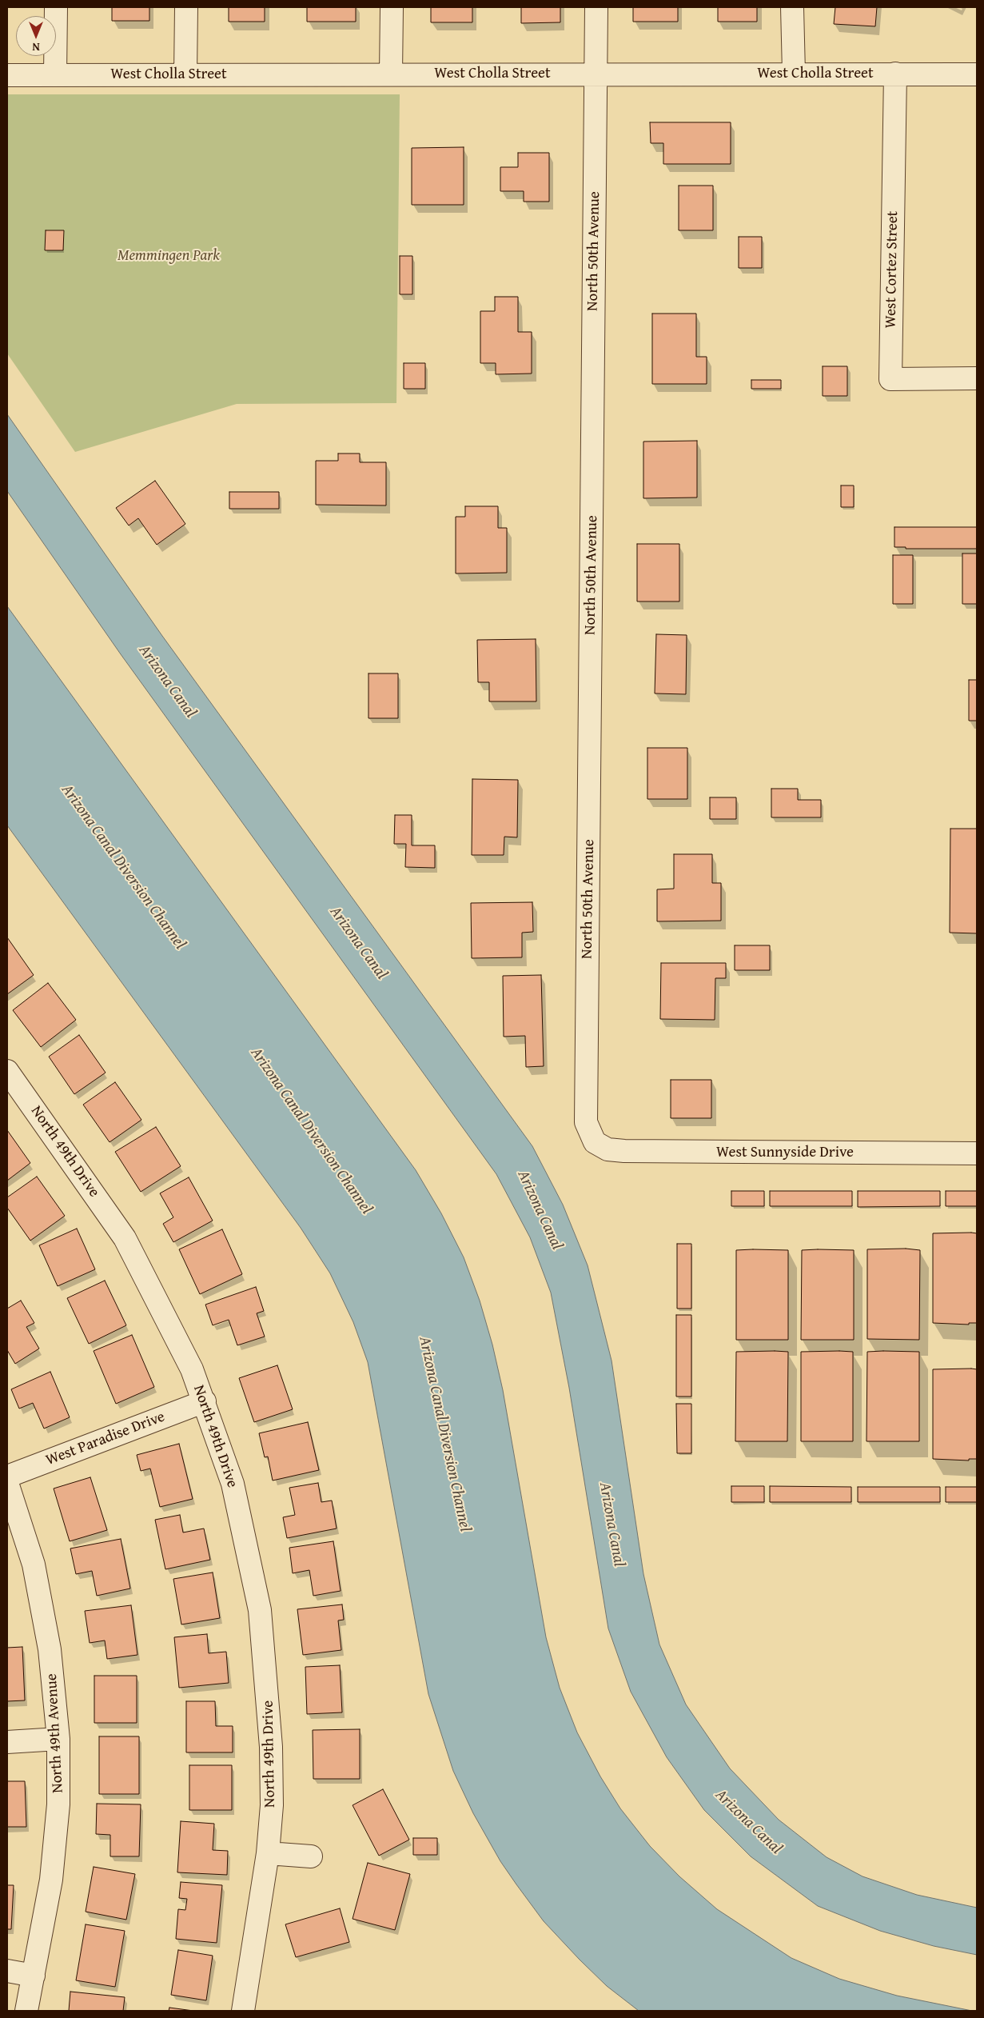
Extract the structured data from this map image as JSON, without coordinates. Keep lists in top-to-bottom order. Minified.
{"streets":{"street":["West Cholla Street","North 50th Avenue","West Cortez Street","North 49th Drive","West Sunnyside Drive","West Paradise Drive","North 49th Avenue"]},"crossings":[["West Cholla Street","North 50th Avenue"],["West Cholla Street","West Cortez Street"],["North 50th Avenue","West Sunnyside Drive"],["North 49th Drive","West Paradise Drive"]],"water":["Arizona Canal","Arizona Canal Diversion Channel"],"parks":["Memmingen Park"],"north":"bottom"}
